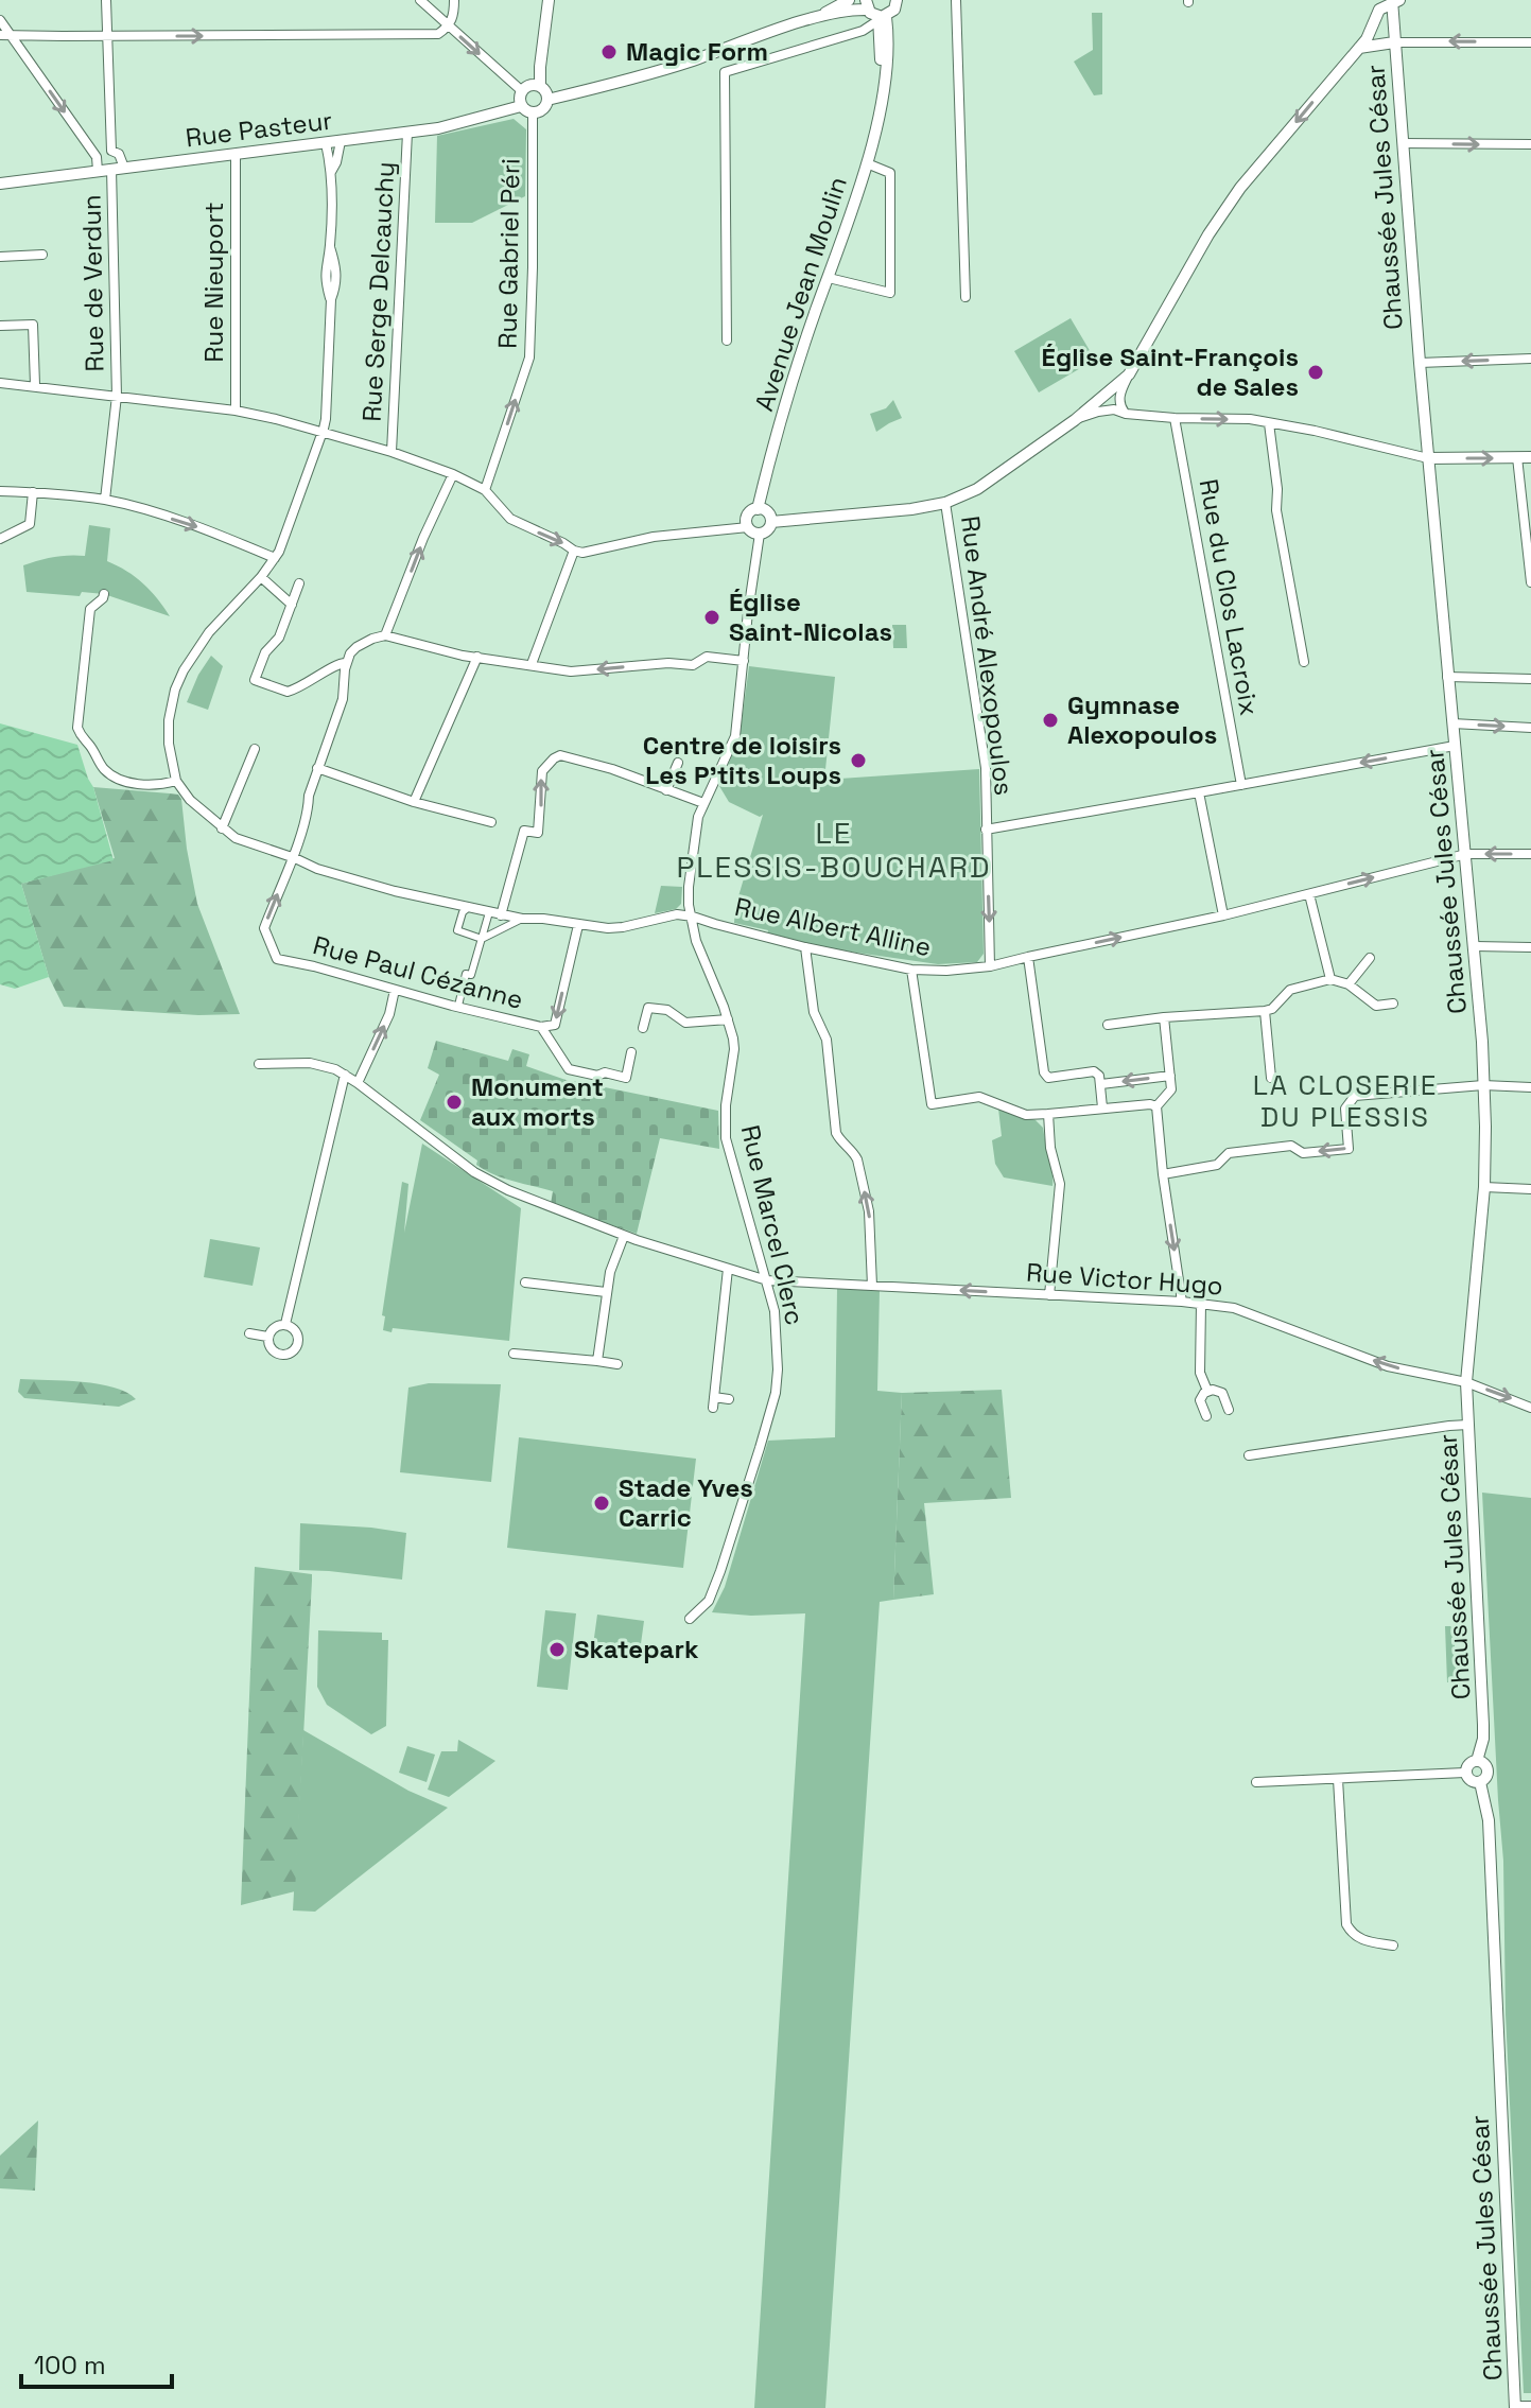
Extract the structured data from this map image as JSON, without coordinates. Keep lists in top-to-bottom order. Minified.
{"streets":{"street":["Rue Pasteur","Chaussée Jules César","Rue Gabriel Péri","Rue Nieuport","Rue de Verdun","Rue Serge Delcauchy","Avenue Jean Moulin","Rue du Clos Lacroix","Rue André Alexopoulos","Rue Albert Alline","Rue Paul Cézanne","Rue Marcel Clerc","Rue Victor Hugo"]},"crossings":[["Rue Pasteur","Rue Gabriel Péri"],["Rue Pasteur","Rue Nieuport"],["Rue Pasteur","Rue de Verdun"],["Rue Pasteur","Rue Serge Delcauchy"],["Chaussée Jules César","Rue Albert Alline"],["Chaussée Jules César","Rue Victor Hugo"],["Avenue Jean Moulin","Rue Marcel Clerc"],["Rue André Alexopoulos","Rue Albert Alline"],["Rue Albert Alline","Rue Paul Cézanne"],["Rue Albert Alline","Rue Marcel Clerc"],["Rue Marcel Clerc","Rue Victor Hugo"]],"one_way":["Rue Gabriel Péri"],"districts":["LE PLESSIS-BOUCHARD","LA CLOSERIE DU PLESSIS"],"places":["Magic Form","Église Saint-François de Sales","Église Saint-Nicolas","Gymnase Alexopoulos","Centre de loisirs Les P'tits Loups","Monument aux morts","Stade Yves Carric","Skatepark"],"scale_bar":"100 m"}
